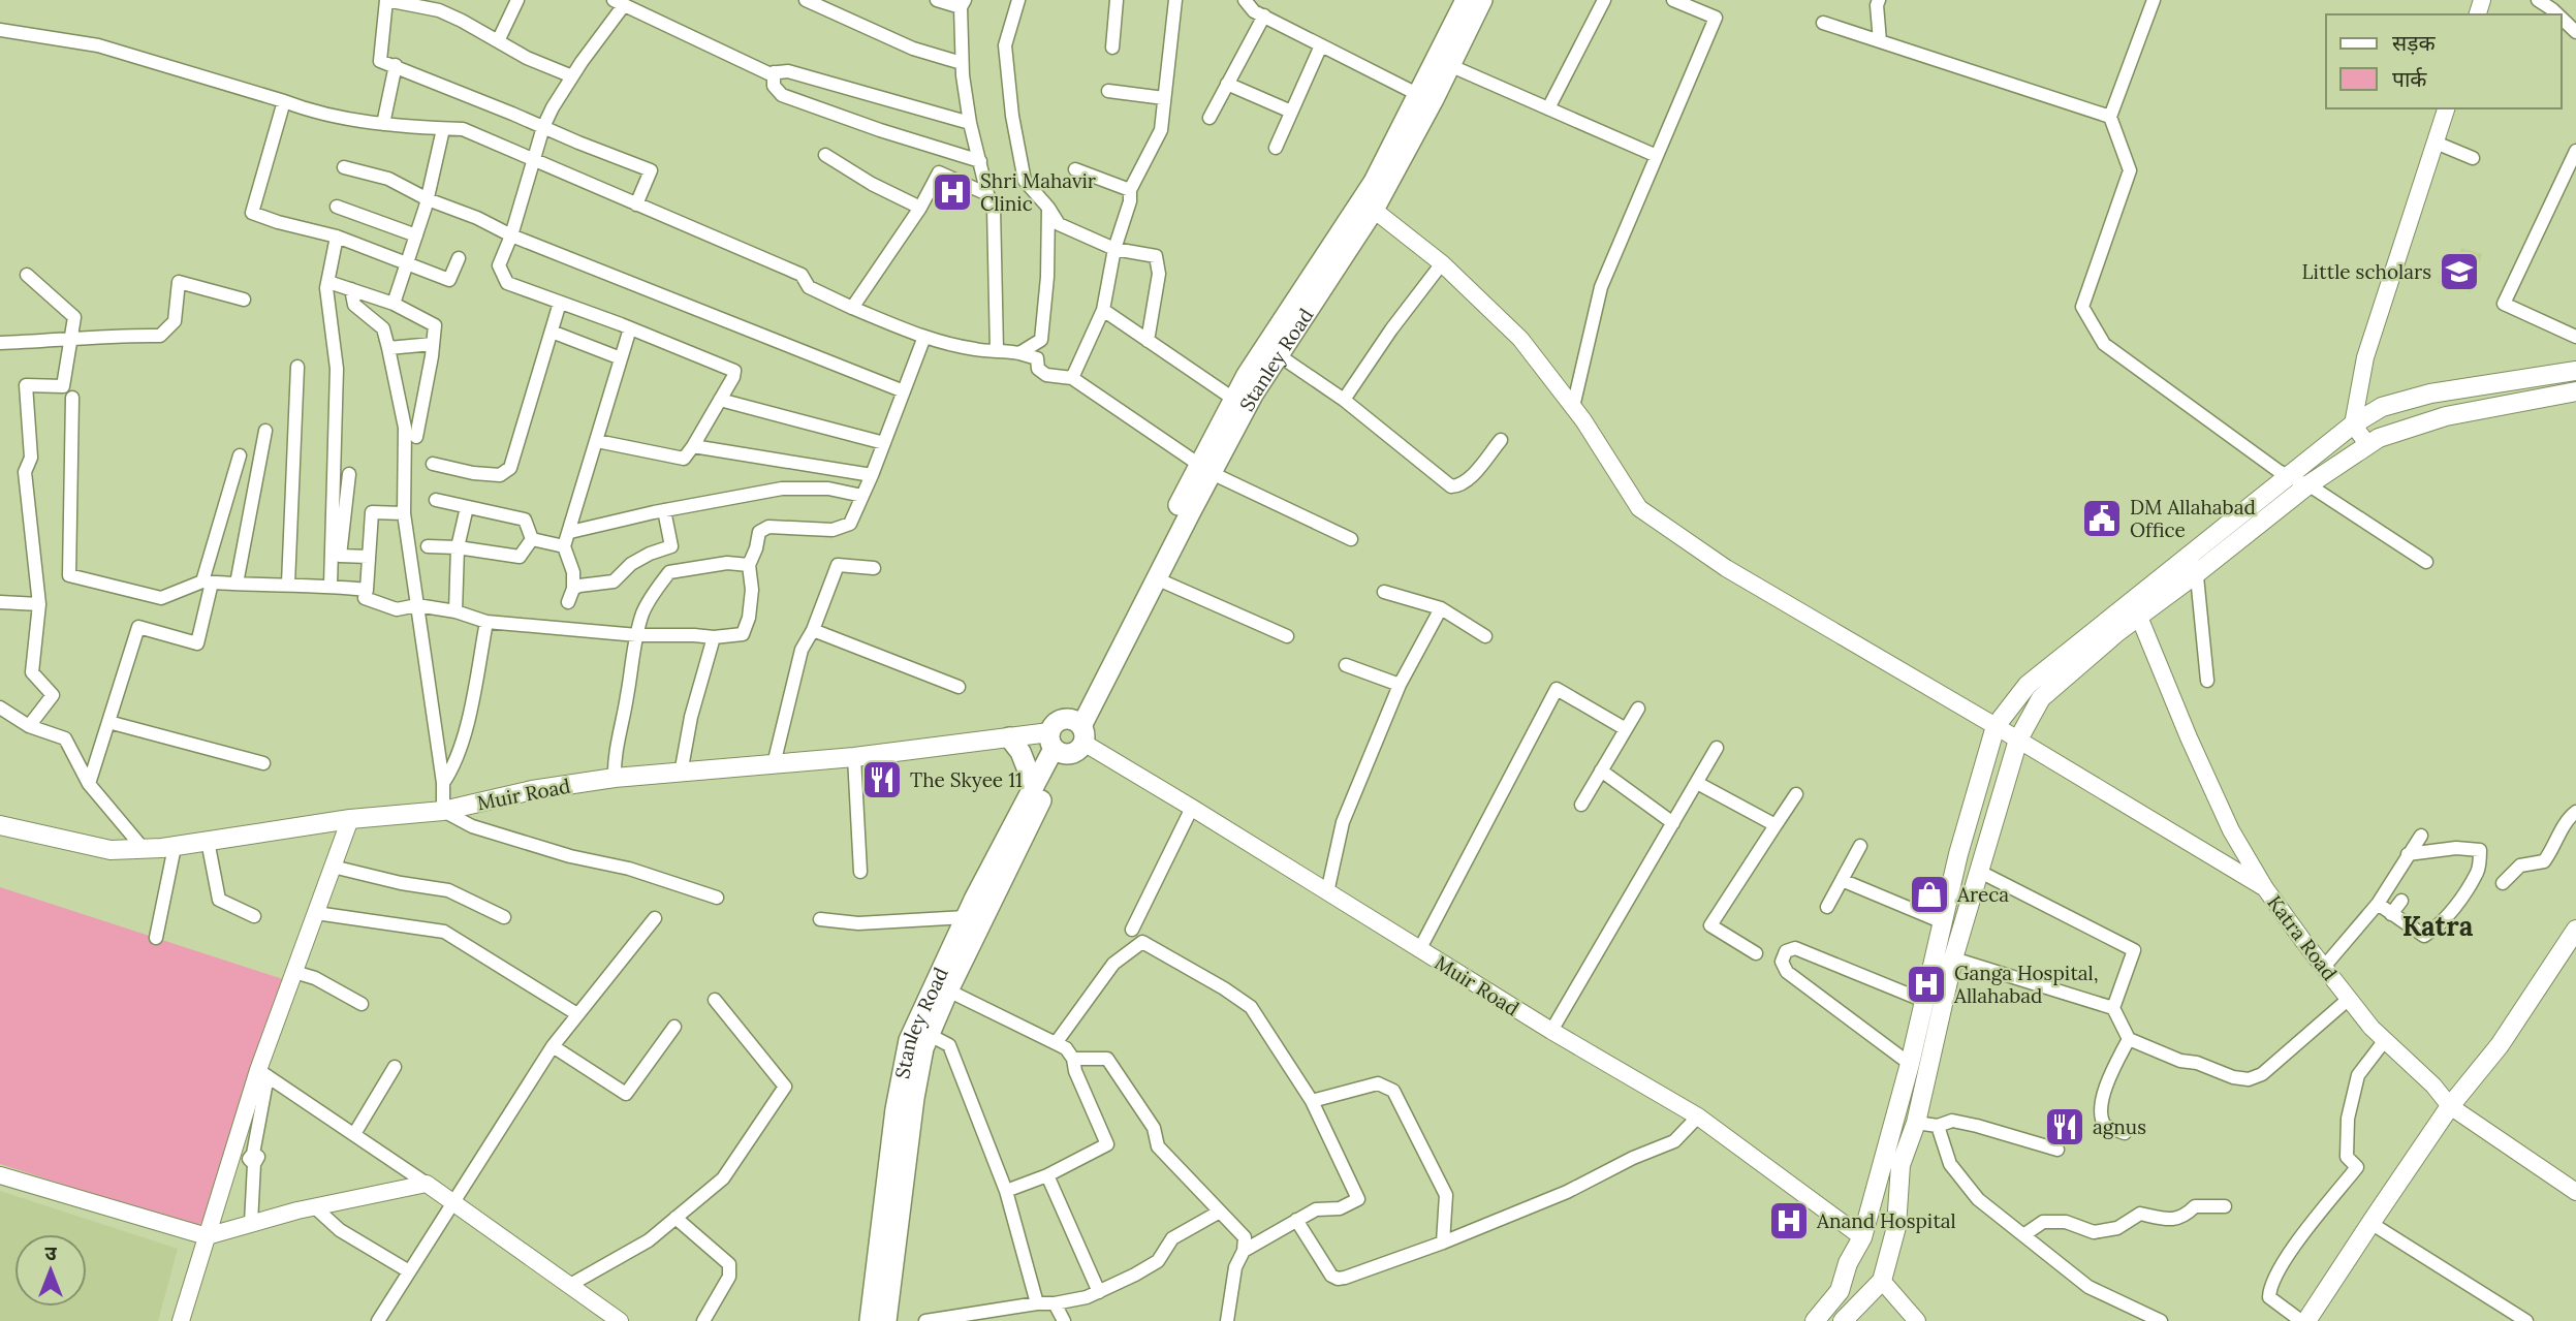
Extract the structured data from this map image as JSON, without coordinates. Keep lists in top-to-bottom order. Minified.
{"streets":{"main road":["Stanley Road","Muir Road"],"street":["Katra Road"]},"crossings":[["Stanley Road","Muir Road"]],"districts":["Katra"],"places":{"hospital":["Shri Mahavir Clinic","Ganga Hospital, Allahabad","Anand Hospital"],"school or university":["Little scholars"],"public building":["DM Allahabad Office"],"restaurant":["The Skyee 11","agnus"],"shop":["Areca"]},"legend":["सड़क","पार्क"],"north":"top"}
